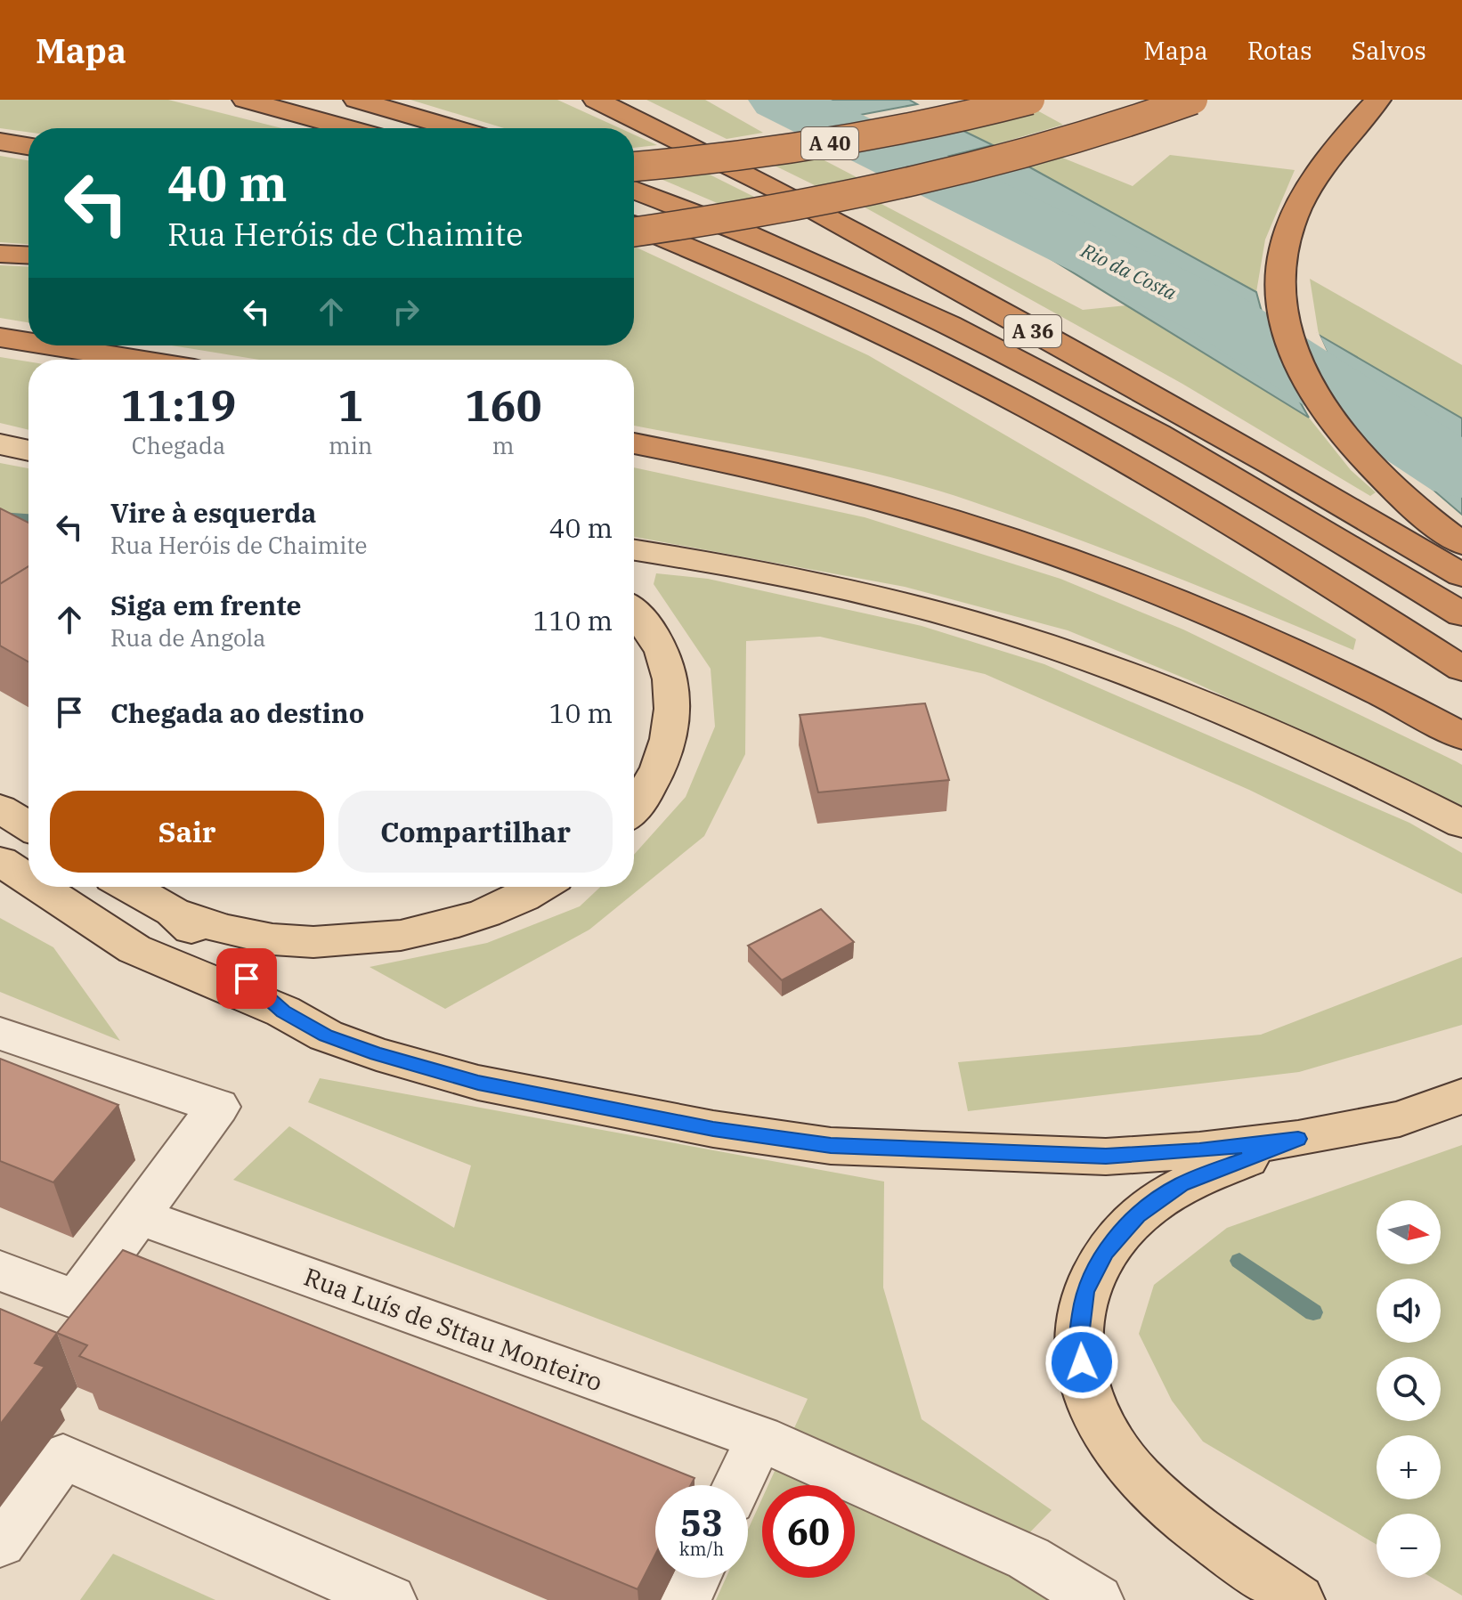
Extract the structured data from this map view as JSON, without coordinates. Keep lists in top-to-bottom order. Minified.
{"streets":{"highway":["A 40","A 36"],"street":["Rua Luís de Sttau Monteiro"]},"water":["Rio da Costa"],"north":"right","page":{"header":"Mapa","nav":["Mapa","Rotas","Salvos"],"turn":["40 m","Rua Heróis de Chaimite"],"eta":["11:19","Chegada","1","min","160","m"],"list":[{"name":"Vire à esquerda","note":"Rua Heróis de Chaimite","value":"40 m"},{"name":"Siga em frente","note":"Rua de Angola","value":"110 m"},{"name":"Chegada ao destino","value":"10 m"}],"buttons":["Sair","Compartilhar"],"map_buttons":["+","−"],"speed":"53 km/h","limit":"60"}}
